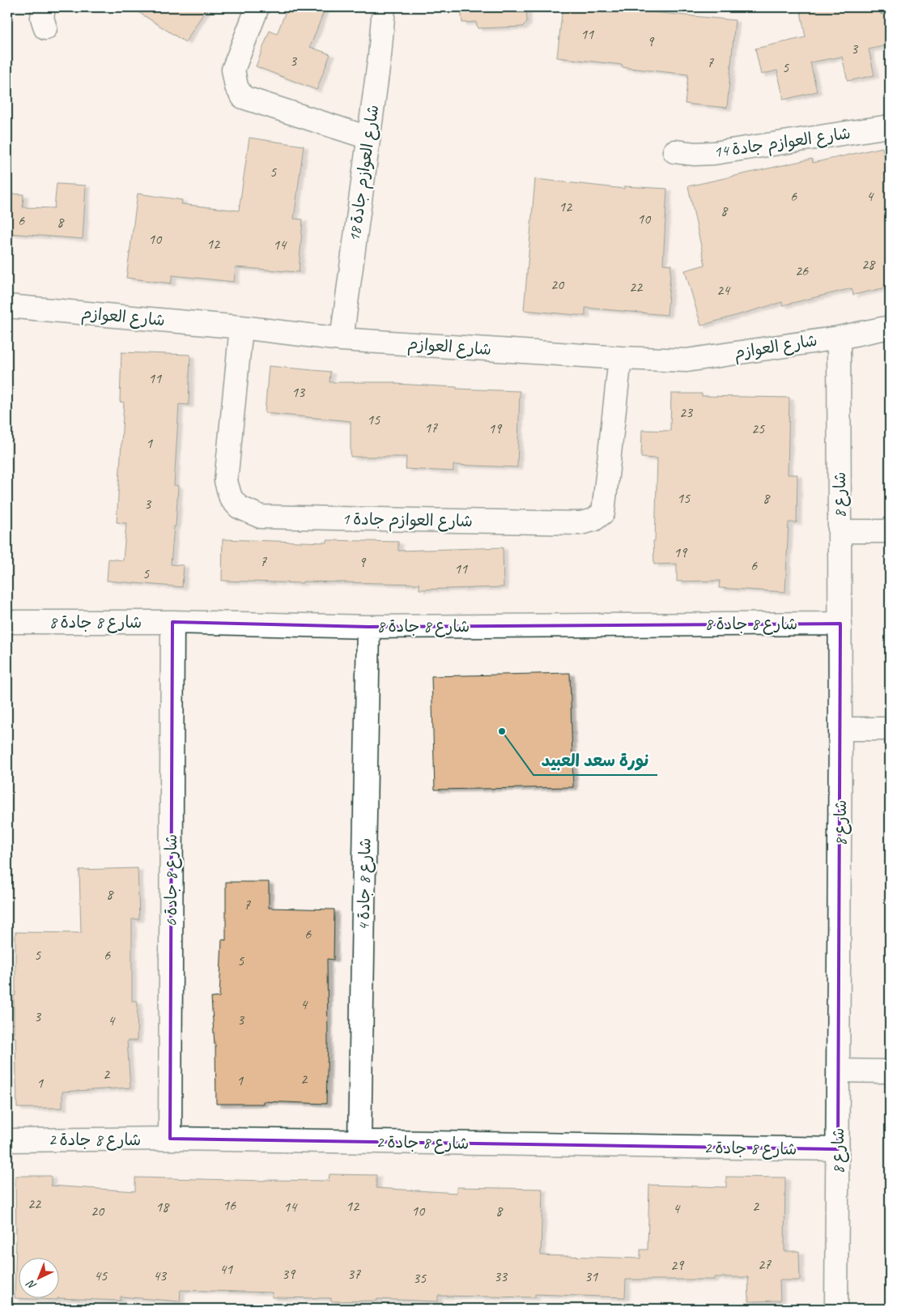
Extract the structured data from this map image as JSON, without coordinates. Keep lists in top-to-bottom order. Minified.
{"streets":{"street":["شارع العوازم جادة 14","شارع العوازم جادة 18","شارع العوازم","شارع 8","شارع العوازم جادة 1","شارع 8 جادة 8","شارع 8 جادة 6","شارع 8 جادة 4","شارع 8 جادة 2"]},"crossings":[["شارع العوازم جادة 18","شارع العوازم"],["شارع العوازم","شارع 8"],["شارع العوازم","شارع العوازم جادة 1"],["شارع 8","شارع 8 جادة 8"],["شارع 8","شارع 8 جادة 2"],["شارع 8 جادة 8","شارع 8 جادة 6"],["شارع 8 جادة 8","شارع 8 جادة 4"],["شارع 8 جادة 6","شارع 8 جادة 2"],["شارع 8 جادة 4","شارع 8 جادة 2"]],"places":["نورة سعد العبيد"],"house_numbers":["11","9","3","3","7","5","5","6","4","12","8","10","6","8","10","12","14","28","26","20","22","24","11","13","23","15","17","19","25","1","15","8","3","19","7","9","6","11","5","8","7","6","5","6","5","4","3","3","4","2","2","1","1","22","16","12","2","18","14","4","20","10","8","27","29","41","39","37","45","43","33","31","35"],"north":"bottom left"}
